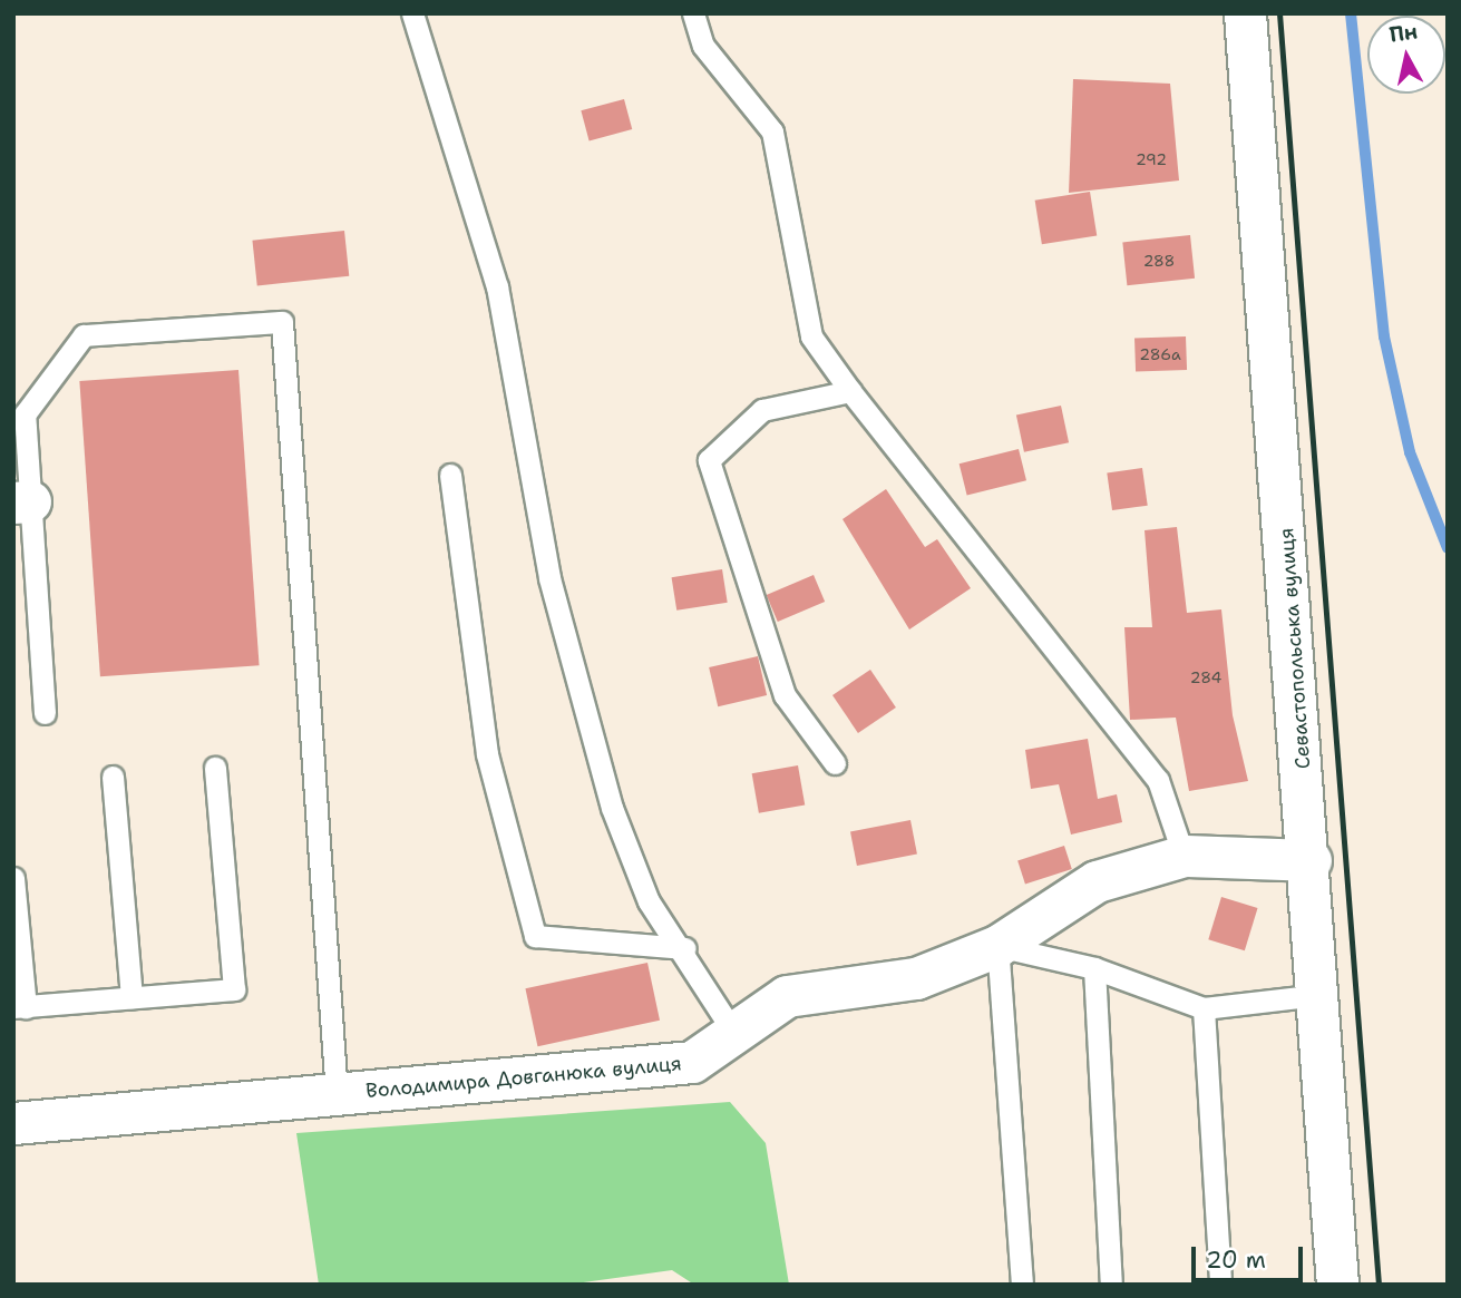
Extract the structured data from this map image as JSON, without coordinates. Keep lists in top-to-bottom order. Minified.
{"streets":{"street":["Севастопольська вулиця","Володимира Довганюка вулиця"]},"crossings":[["Севастопольська вулиця","Володимира Довганюка вулиця"]],"house_numbers":["292","288","286а","284"],"scale_bar":"20 m","north":"top"}
